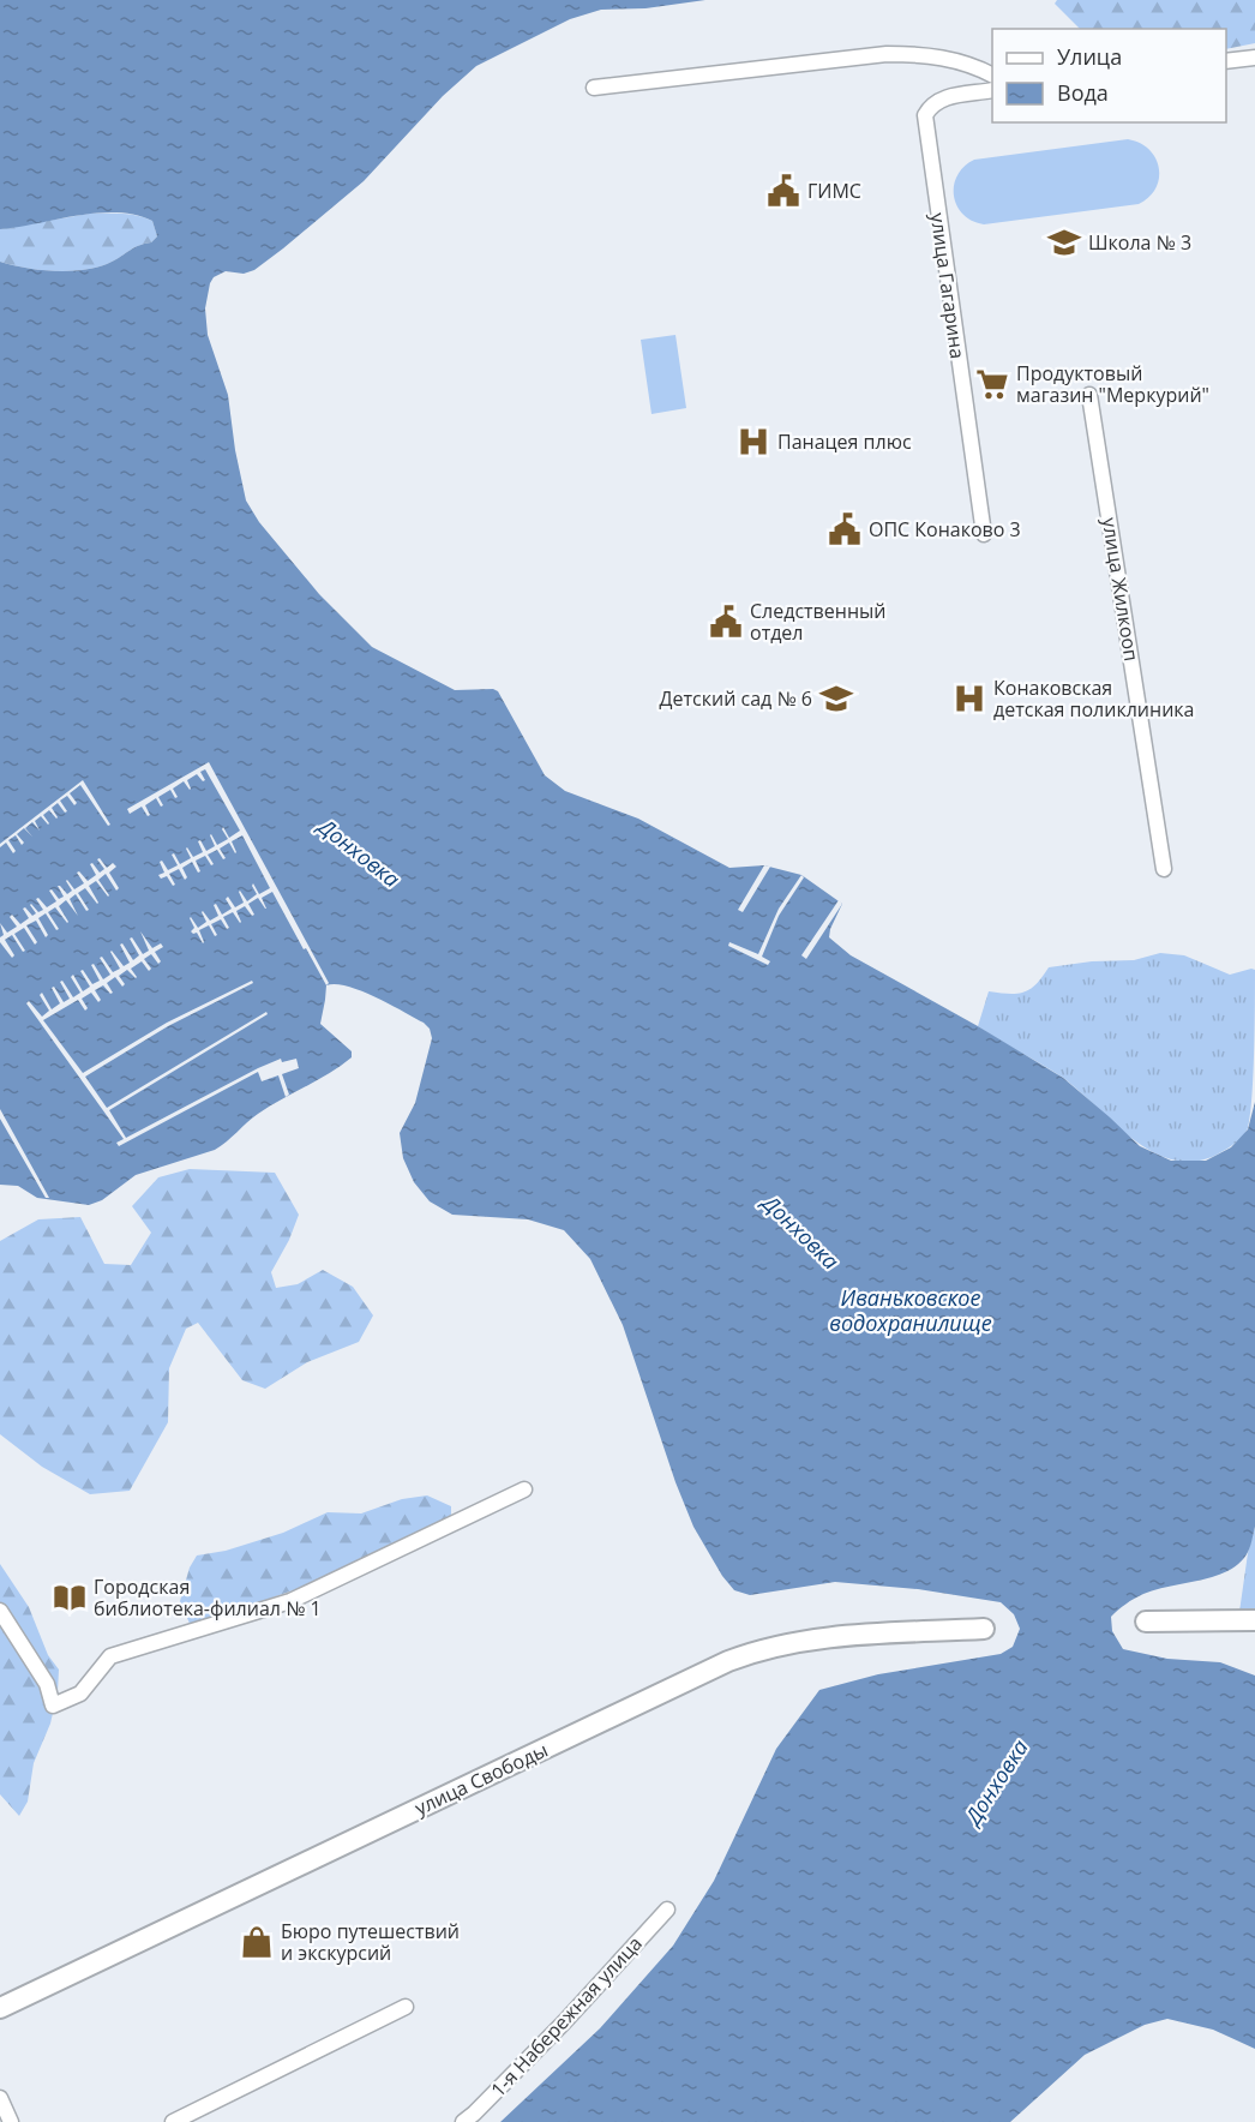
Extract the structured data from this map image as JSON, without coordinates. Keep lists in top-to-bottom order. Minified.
{"streets":{"main road":["улица Свободы"],"street":["улица Гагарина","улица Жилкооп","1-я Набережная улица"]},"water":["Донховка","Иваньковское водохранилище"],"places":{"public building":["ГИМС","ОПС Конаково 3","Следственный отдел"],"school or university":["Школа № 3","Детский сад № 6"],"supermarket":["Продуктовый магазин \"Меркурий\""],"hospital":["Панацея плюс","Конаковская детская поликлиника"],"library":["Городская библиотека-филиал № 1"],"shop":["Бюро путешествий и экскурсий"]},"legend":["Улица","Вода"]}
